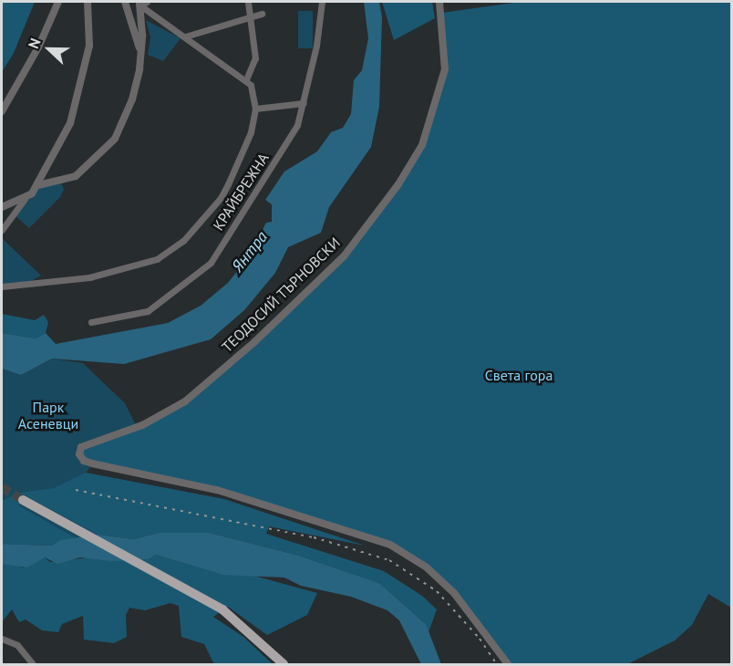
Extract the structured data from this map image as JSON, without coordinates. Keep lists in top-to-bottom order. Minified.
{"streets":{"street":["КРАЙБРЕЖНА","ТЕОДОСИЙ ТЪРНОВСКИ"]},"water":["Янтра"],"parks":["Света гора","Парк Асеневци"],"north":"left"}
